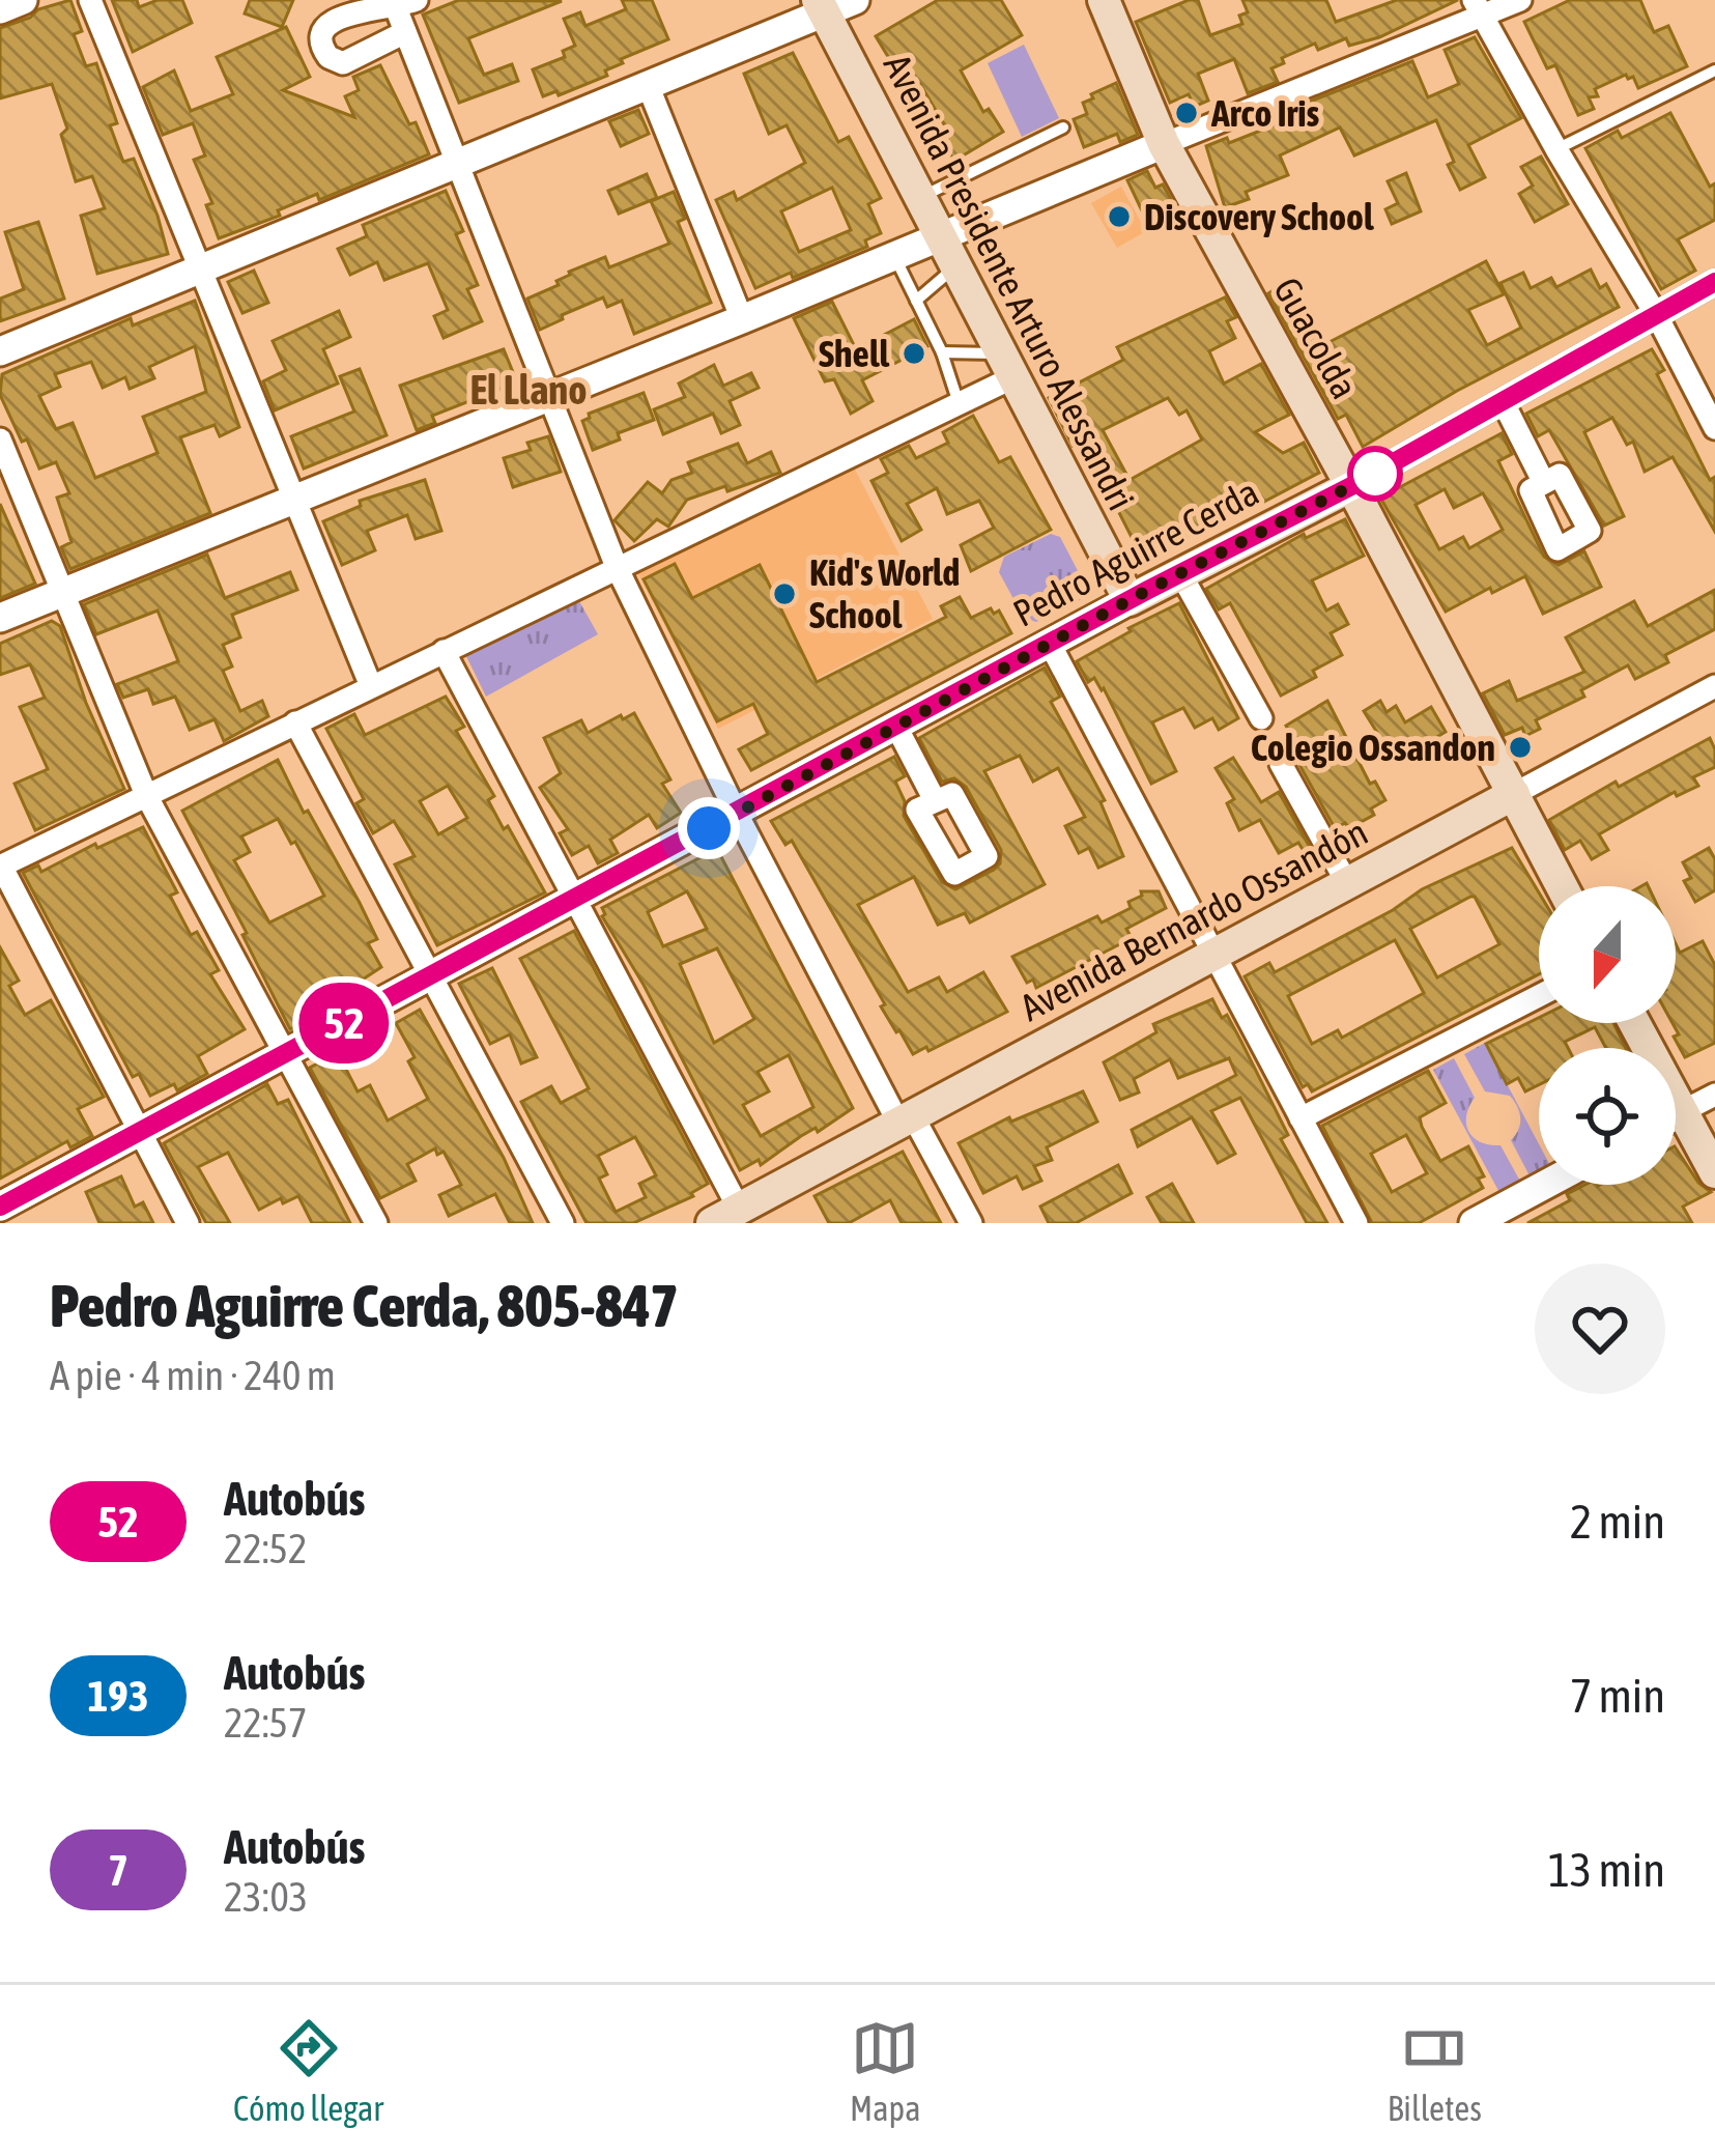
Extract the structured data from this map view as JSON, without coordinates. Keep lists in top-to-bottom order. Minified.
{"streets":{"main road":["Avenida Presidente Arturo Alessandri","Guacolda","Pedro Aguirre Cerda","Avenida Bernardo Ossandón"]},"crossings":[["Avenida Presidente Arturo Alessandri","Pedro Aguirre Cerda"],["Guacolda","Pedro Aguirre Cerda"],["Guacolda","Avenida Bernardo Ossandón"]],"districts":["El Llano"],"places":["Arco Iris","Discovery School","Shell","Kid's World School","Colegio Ossandon"],"lines":["bus line 52"],"north":"bottom","page":{"on_map":"52","heading":["Pedro Aguirre Cerda, 805-847","A pie · 4 min · 240 m"],"list":[{"mark":"52","name":"Autobús","note":"22:52","value":"2 min"},{"mark":"193","name":"Autobús","note":"22:57","value":"7 min"},{"mark":"7","name":"Autobús","note":"23:03","value":"13 min"}],"tabs":["Cómo llegar","Mapa","Billetes"]}}
